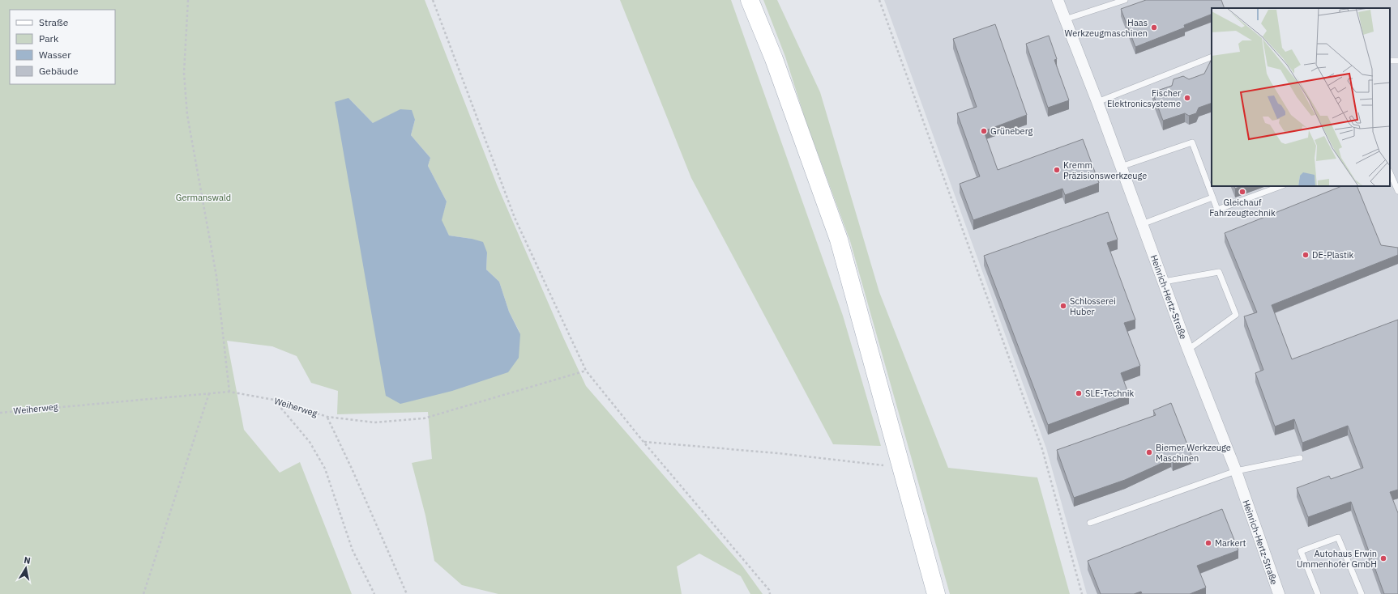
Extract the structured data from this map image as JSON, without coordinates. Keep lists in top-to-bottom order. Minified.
{"streets":{"street":["Heinrich-Hertz-Straße"],"path":["Weiherweg"]},"parks":["Germanswald"],"places":["Haas Werkzeugmaschinen","Fischer Elektronicsysteme","Grüneberg","Kremm Präzisionswerkzeuge","Gleichauf Fahrzeugtechnik","DE-Plastik","Schlosserei Huber","SLE-Technik","Biemer Werkzeuge Maschinen","Markert","Autohaus Erwin Ummenhofer GmbH"],"legend":["Straße","Park","Wasser","Gebäude"],"north":"top"}
